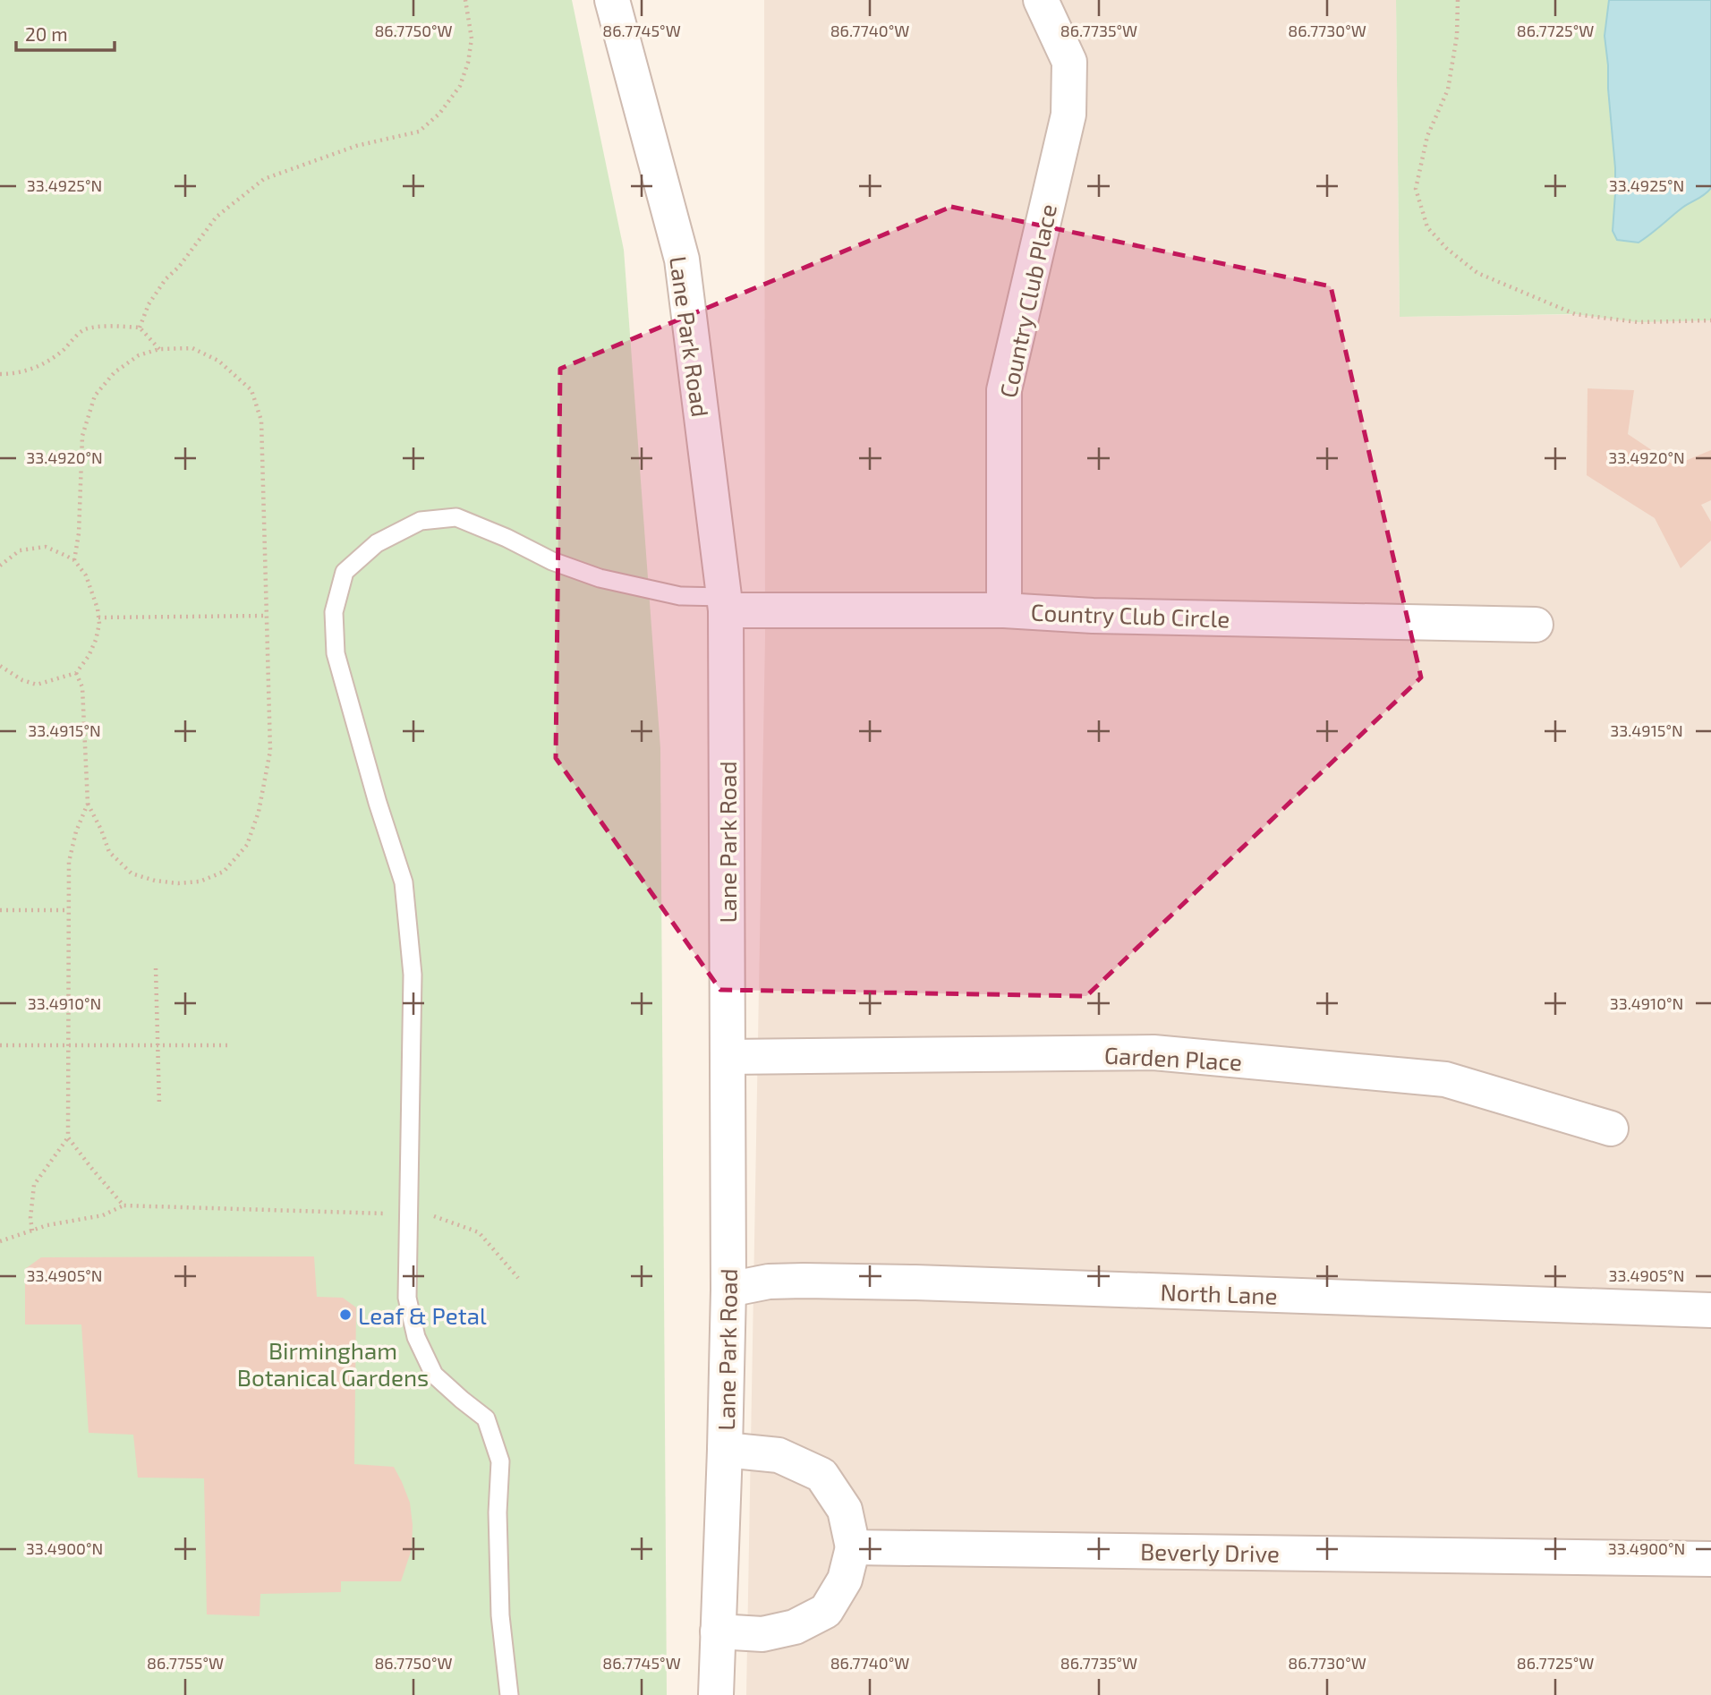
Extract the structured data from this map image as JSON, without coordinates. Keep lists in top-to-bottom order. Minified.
{"streets":{"street":["Country Club Place","Lane Park Road","Country Club Circle","Garden Place","North Lane","Beverly Drive"]},"crossings":[["Country Club Place","Country Club Circle"],["Lane Park Road","Country Club Circle"],["Lane Park Road","Garden Place"],["Lane Park Road","North Lane"]],"parks":["Birmingham Botanical Gardens"],"places":["Leaf & Petal"],"scale_bar":"20 m","coordinates":["86.7750°W","86.7745°W","86.7740°W","86.7735°W","86.7730°W","86.7725°W","33.4925°N","33.4920°N","33.4915°N","33.4910°N","33.4905°N","33.4900°N","86.7755°W"]}
